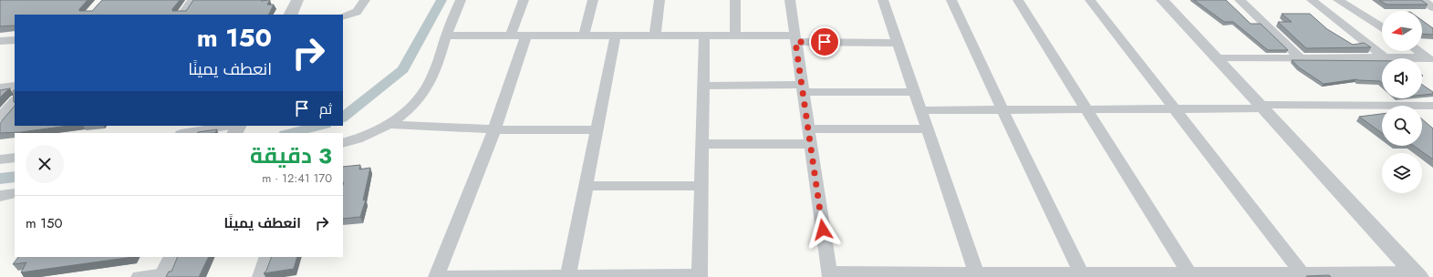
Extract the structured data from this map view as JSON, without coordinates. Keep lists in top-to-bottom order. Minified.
{"north":"left","page":{"turn":["150 m","انعطف يمينًا"],"then":"ثم","heading":["3 دقيقة","170 m · 12:41"],"list":[{"name":"انعطف يمينًا","value":"150 m"}]}}
